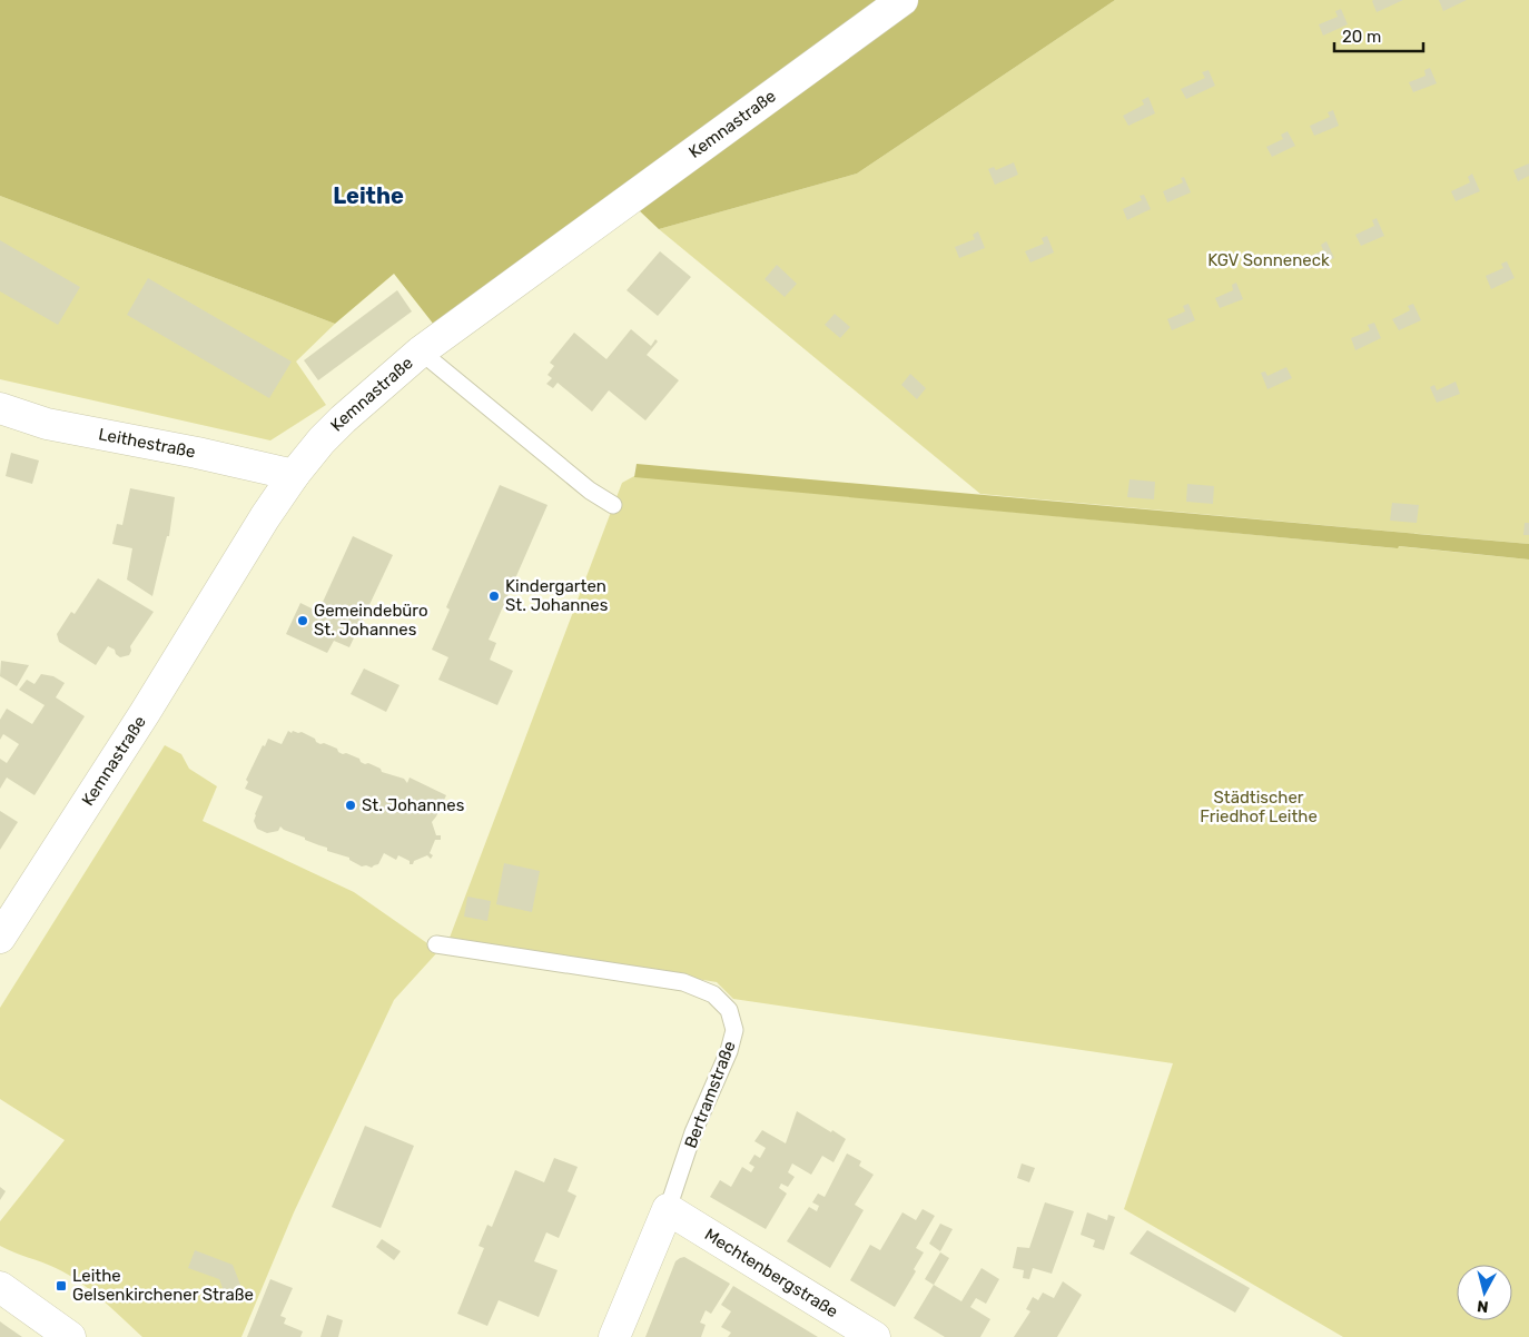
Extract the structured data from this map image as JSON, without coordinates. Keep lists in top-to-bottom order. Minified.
{"streets":{"street":["Kemnastraße","Leithestraße","Bertramstraße","Mechtenbergstraße"]},"crossings":[["Kemnastraße","Leithestraße"],["Bertramstraße","Mechtenbergstraße"]],"districts":["Leithe"],"parks":["KGV Sonneneck","Städtischer Friedhof Leithe"],"places":{"other":["Kindergarten St. Johannes","Gemeindebüro St. Johannes","St. Johannes"],"transit":["Leithe Gelsenkirchener Straße"]},"scale_bar":"20 m","north":"bottom"}
